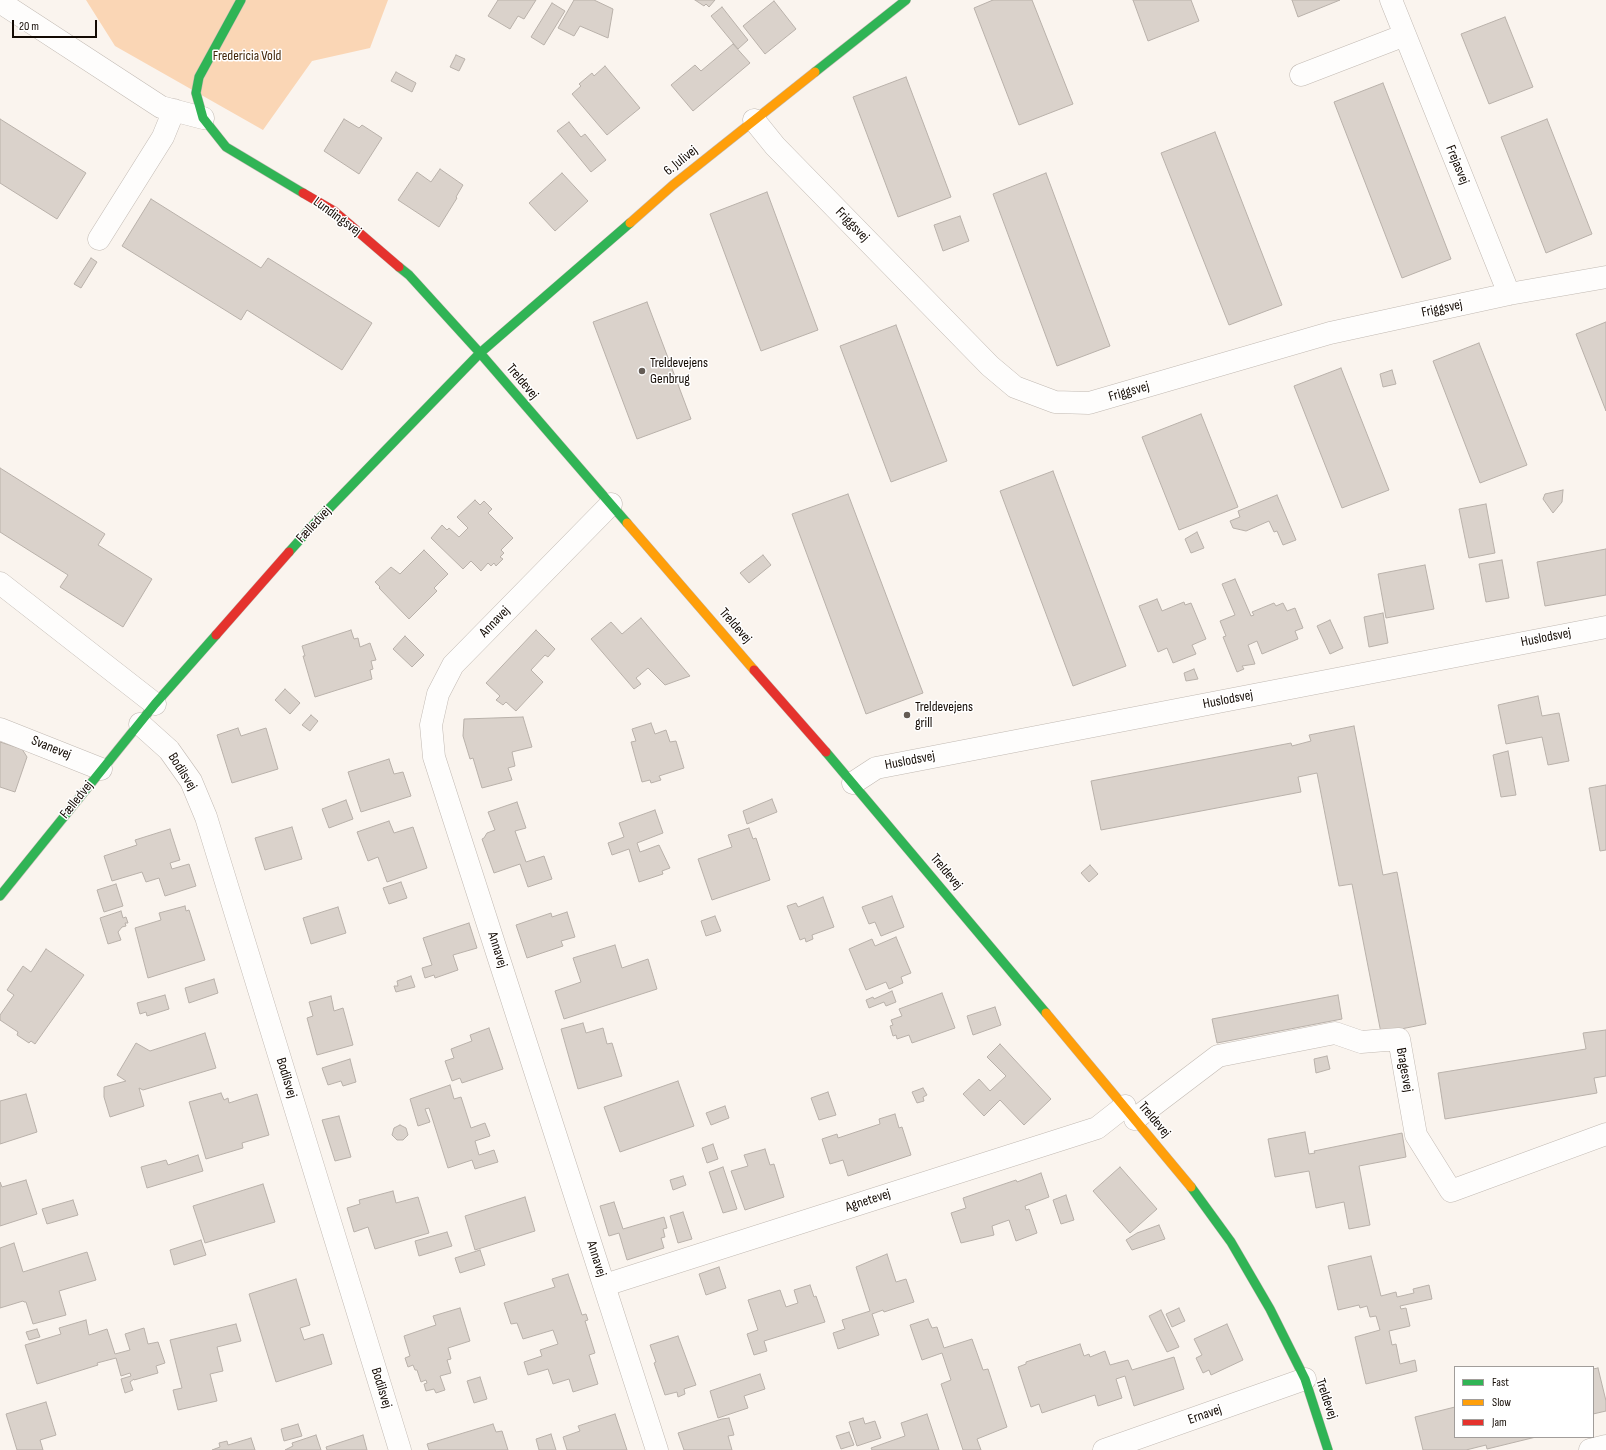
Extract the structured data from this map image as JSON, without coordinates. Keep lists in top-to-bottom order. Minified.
{"streets":{"street":["6. Julivej","Frejasvej","Lundingsvej","Friggsvej","Treldevej","Fælledvej","Annavej","Huslodsvej","Svanevej","Bodilsvej","Bragesvej","Agnetevej","Ernavej"]},"crossings":[["6. Julivej","Lundingsvej"],["6. Julivej","Friggsvej"],["6. Julivej","Treldevej"],["6. Julivej","Fælledvej"],["Frejasvej","Friggsvej"],["Lundingsvej","Treldevej"],["Lundingsvej","Fælledvej"],["Treldevej","Fælledvej"],["Treldevej","Annavej"],["Treldevej","Huslodsvej"],["Treldevej","Bragesvej"],["Treldevej","Agnetevej"],["Treldevej","Ernavej"],["Fælledvej","Svanevej"],["Fælledvej","Bodilsvej"],["Annavej","Agnetevej"],["Bragesvej","Agnetevej"]],"parks":["Fredericia Vold"],"places":["Treldevejens Genbrug","Treldevejens grill"],"legend":["Fast","Slow","Jam"],"scale_bar":"20 m"}
